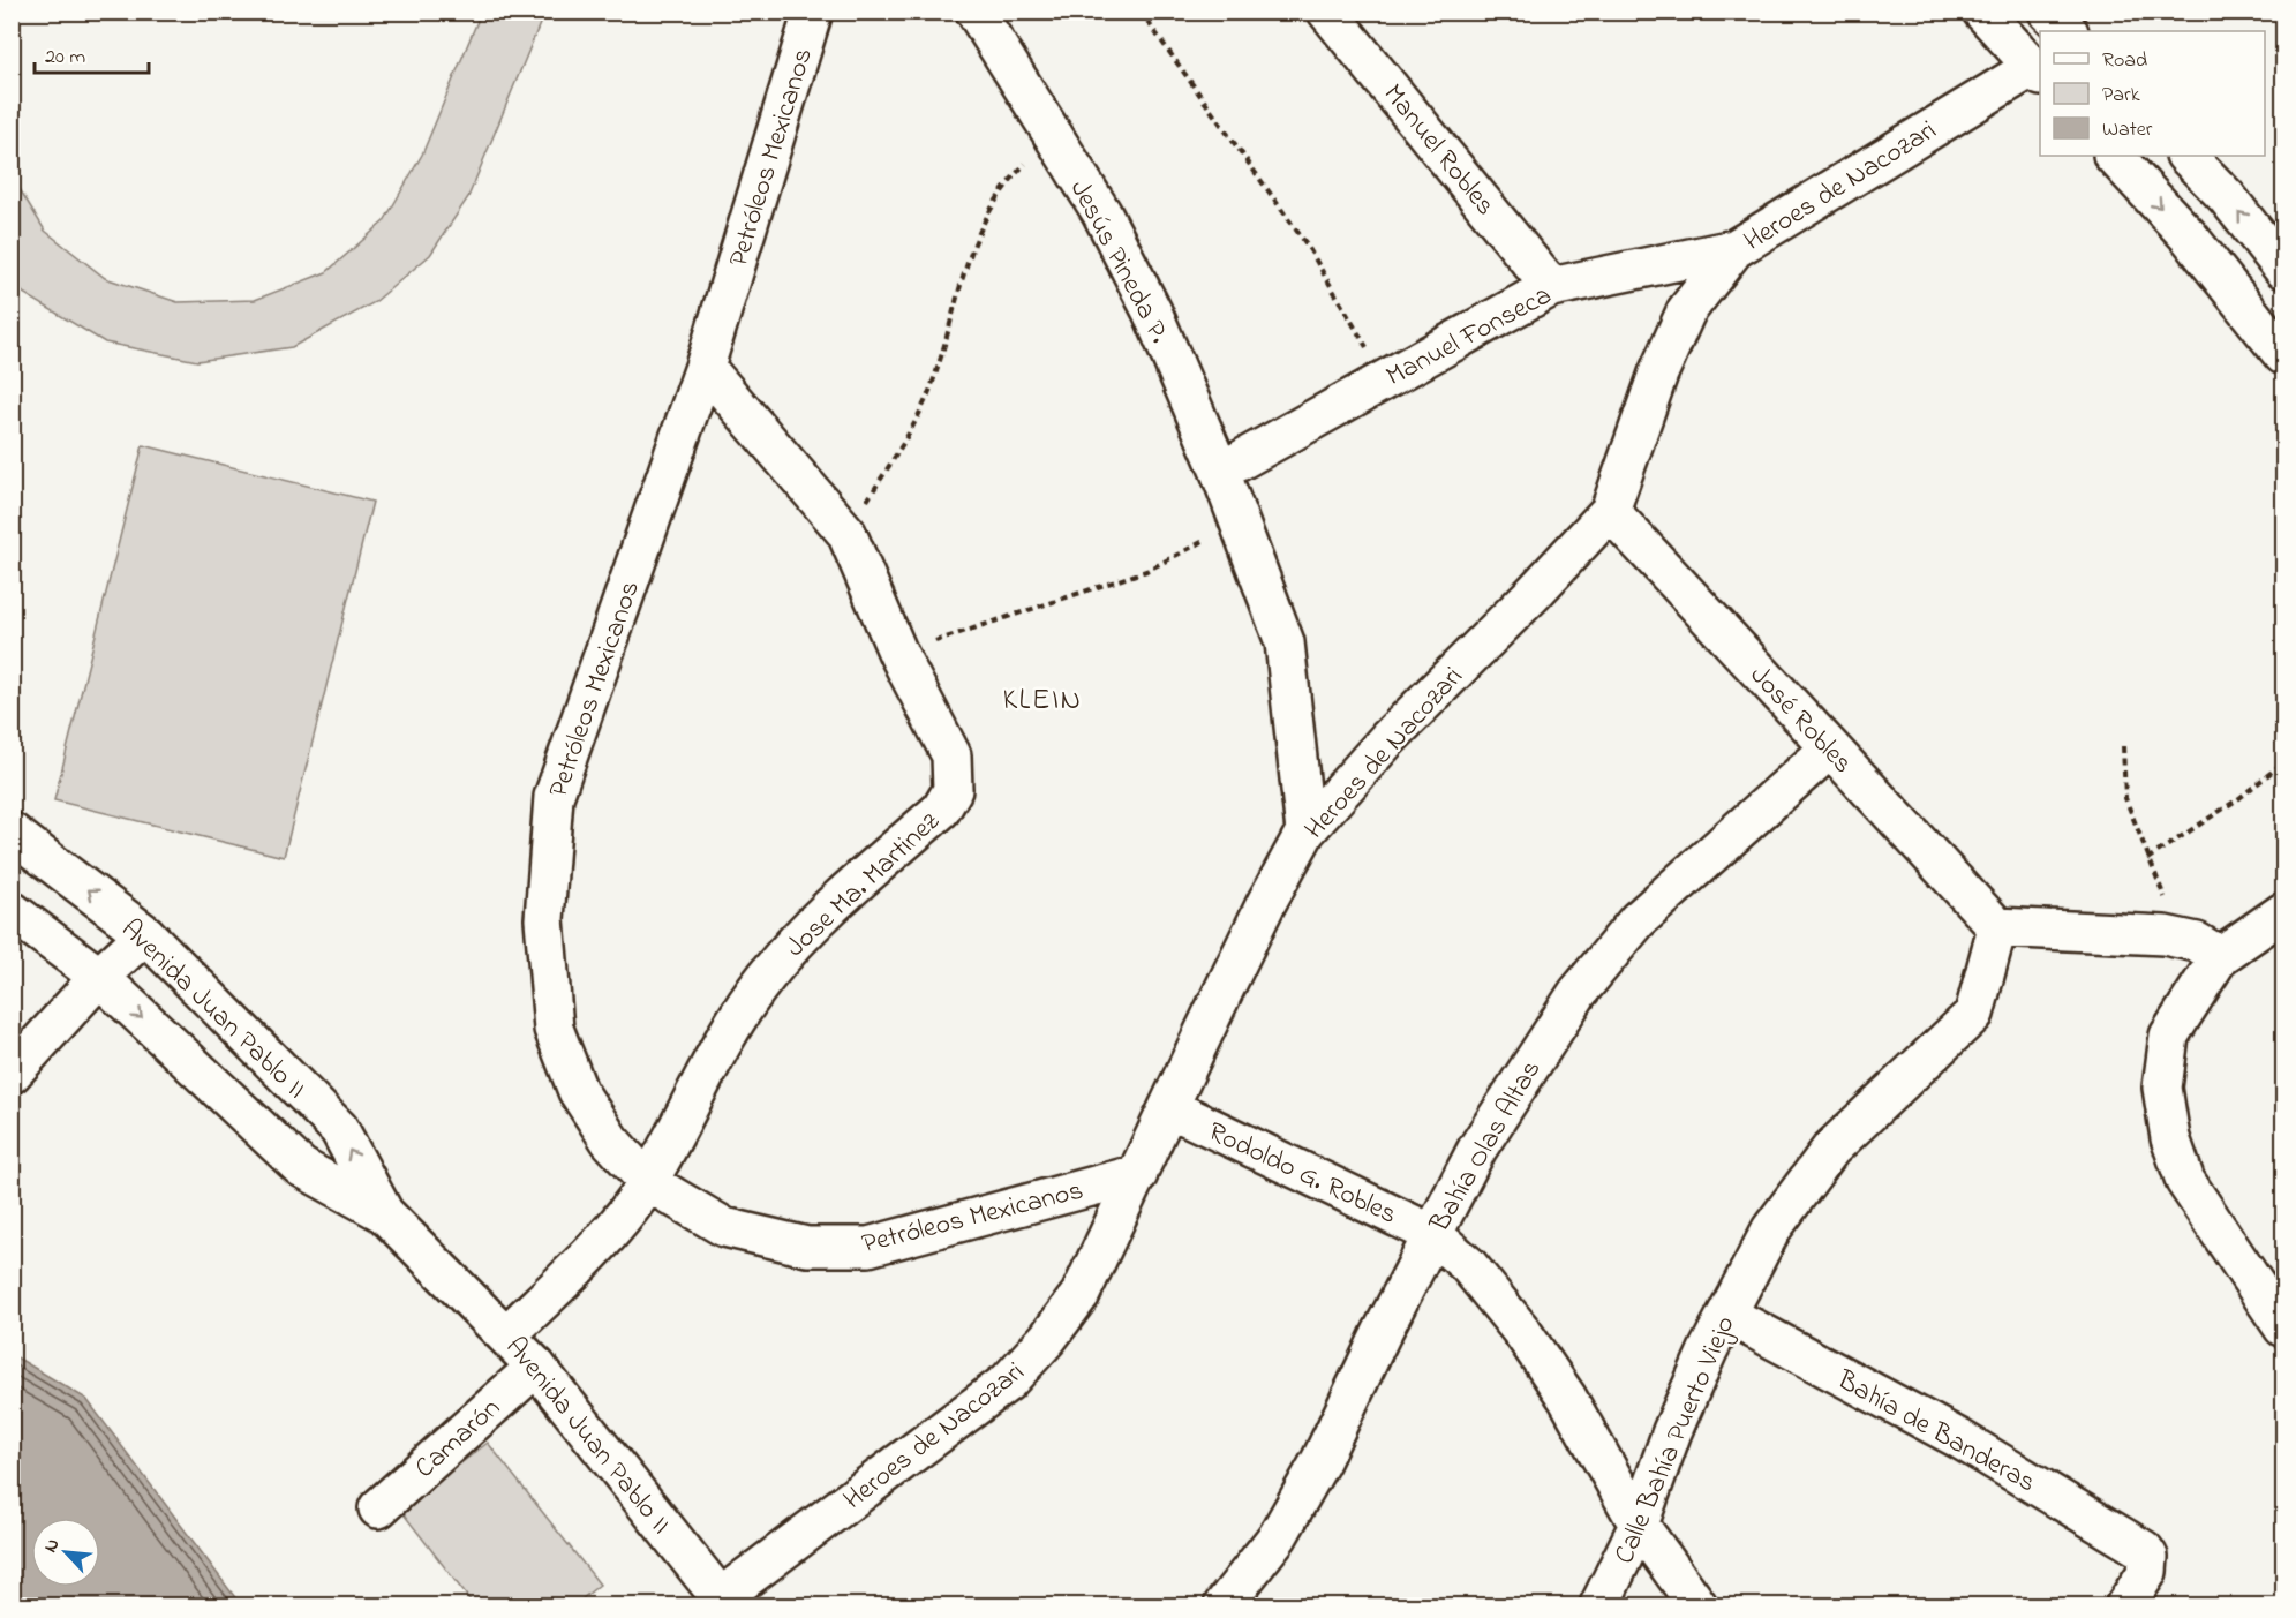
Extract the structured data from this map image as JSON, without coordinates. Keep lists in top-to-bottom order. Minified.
{"streets":{"street":["Manuel Robles","Petróleos Mexicanos","Heroes de Nacozari","Jesús Pineda P.","Manuel Fonseca","José Robles","Jose Ma. Martinez","Avenida Juan Pablo II","Bahía Olas Altas","Rodoldo G. Robles","Bahía de Banderas","Camarón","Calle Bahía Puerto Viejo"]},"crossings":[["Manuel Robles","Manuel Fonseca"],["Petróleos Mexicanos","Heroes de Nacozari"],["Petróleos Mexicanos","Jose Ma. Martinez"],["Heroes de Nacozari","Jesús Pineda P."],["Heroes de Nacozari","Manuel Fonseca"],["Heroes de Nacozari","José Robles"],["Heroes de Nacozari","Avenida Juan Pablo II"],["Heroes de Nacozari","Rodoldo G. Robles"],["Jesús Pineda P.","Manuel Fonseca"],["José Robles","Bahía Olas Altas"],["José Robles","Calle Bahía Puerto Viejo"],["Jose Ma. Martinez","Avenida Juan Pablo II"],["Avenida Juan Pablo II","Camarón"],["Bahía Olas Altas","Rodoldo G. Robles"],["Rodoldo G. Robles","Calle Bahía Puerto Viejo"],["Bahía de Banderas","Calle Bahía Puerto Viejo"]],"districts":["KLEIN"],"legend":["Road","Park","Water"],"scale_bar":"20 m","north":"top left"}
